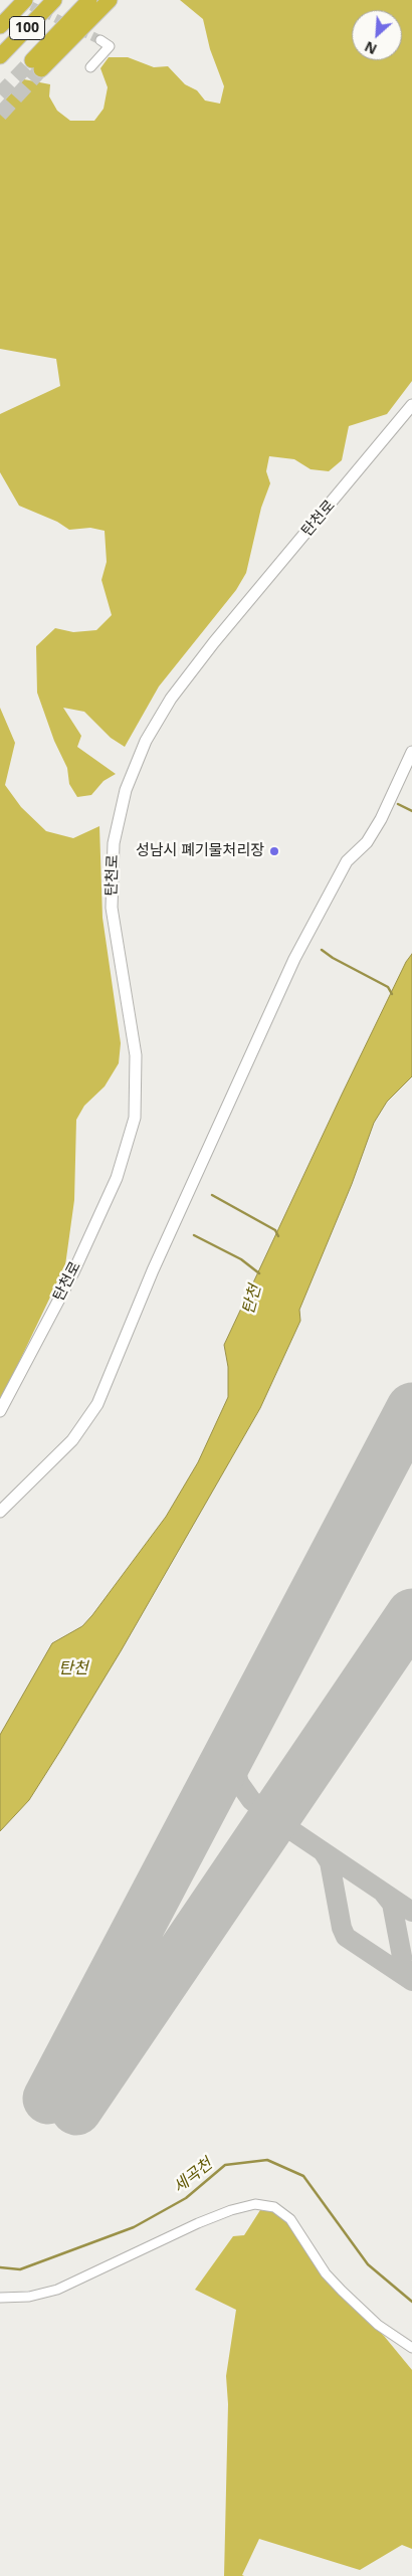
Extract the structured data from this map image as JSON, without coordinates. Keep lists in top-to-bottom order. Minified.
{"streets":{"highway":["100"],"main road":["탄천로"]},"water":["탄천","세곡천"],"places":["성남시 폐기물처리장"],"north":"bottom left"}
